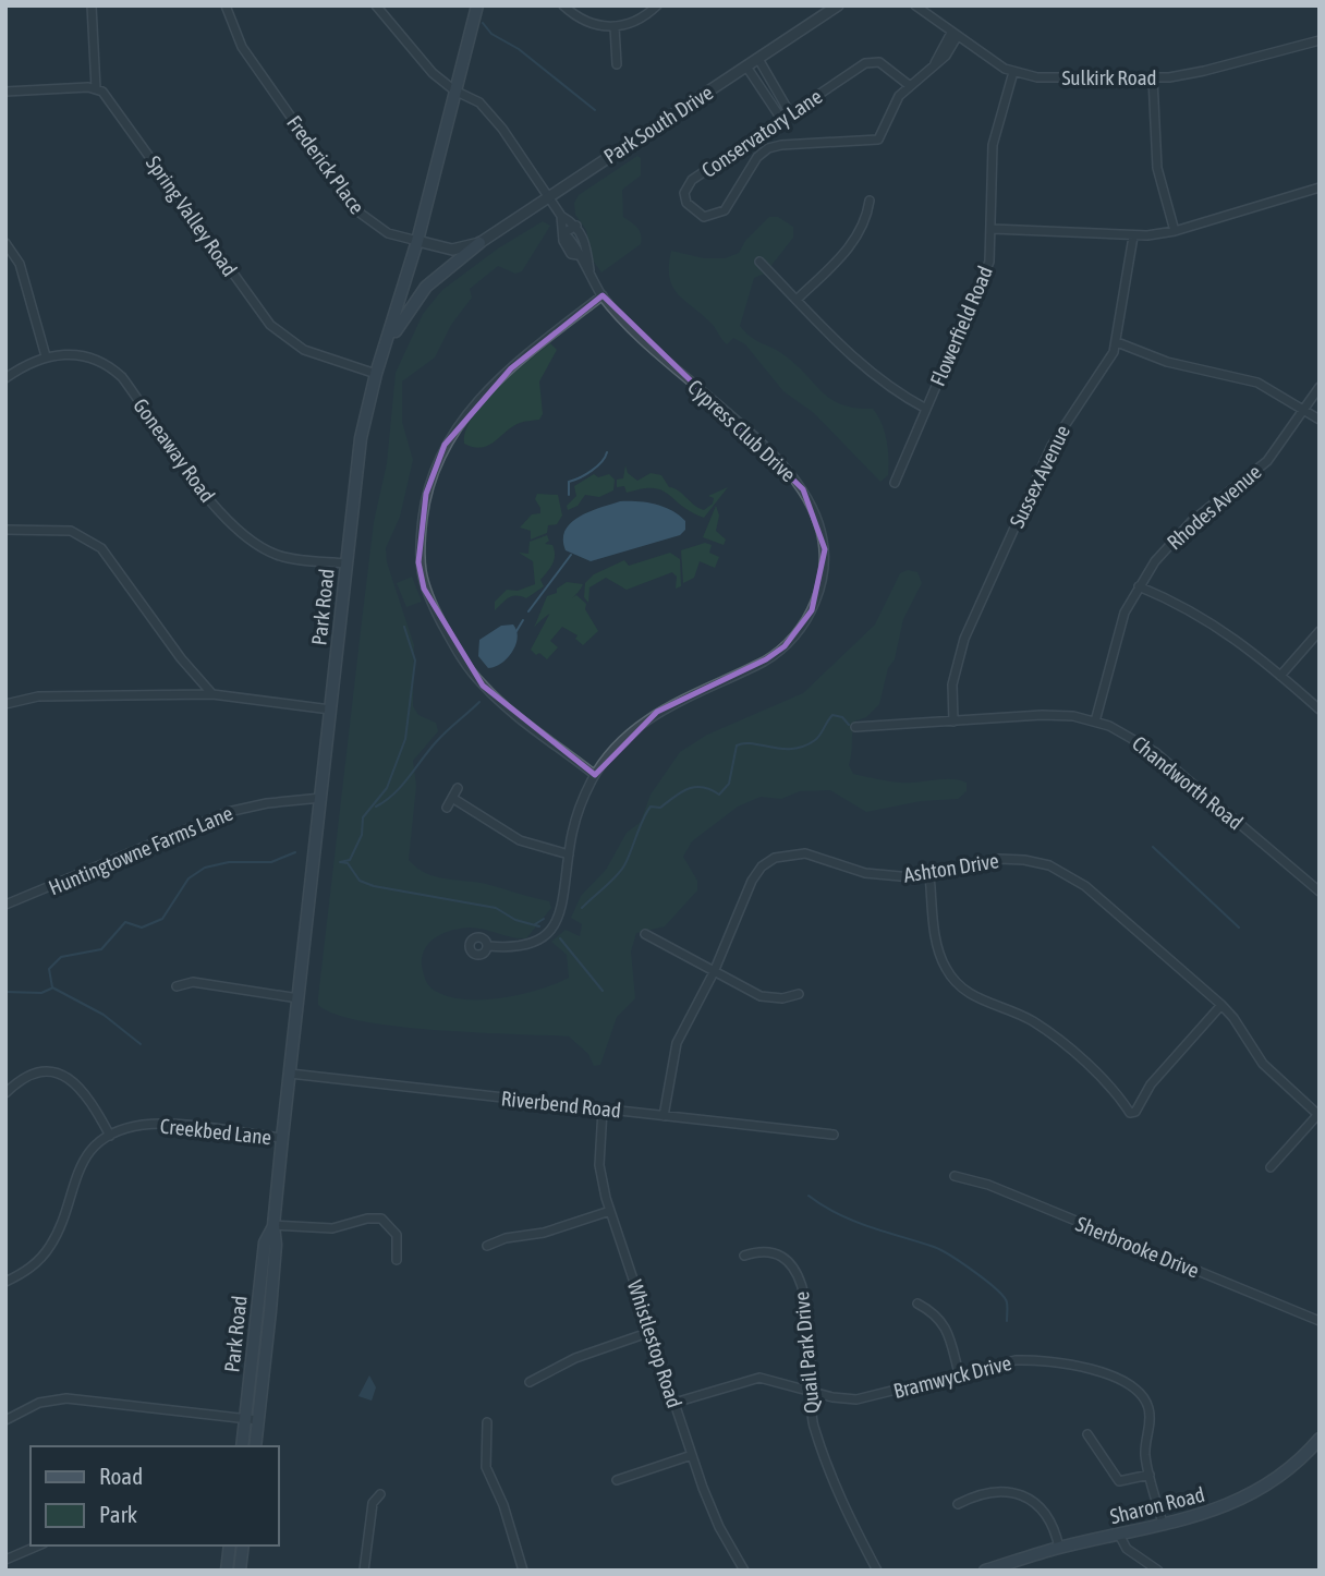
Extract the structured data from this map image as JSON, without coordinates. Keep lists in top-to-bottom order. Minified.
{"streets":{"main road":["Park Road","Sharon Road"],"street":["Sulkirk Road","Park South Drive","Conservatory Lane","Frederick Place","Spring Valley Road","Flowerfield Road","Cypress Club Drive","Goneaway Road","Sussex Avenue","Rhodes Avenue","Chandworth Road","Huntingtowne Farms Lane","Ashton Drive","Riverbend Road","Creekbed Lane","Sherbrooke Drive","Whistlestop Road","Quail Park Drive","Bramwyck Drive"]},"crossings":[["Sulkirk Road","Conservatory Lane"],["Sulkirk Road","Flowerfield Road"],["Park South Drive","Frederick Place"],["Park South Drive","Cypress Club Drive"],["Frederick Place","Park Road"],["Spring Valley Road","Park Road"],["Cypress Club Drive","Park Road"],["Goneaway Road","Park Road"],["Sussex Avenue","Chandworth Road"],["Rhodes Avenue","Chandworth Road"],["Park Road","Huntingtowne Farms Lane"],["Park Road","Riverbend Road"],["Park Road","Creekbed Lane"],["Ashton Drive","Riverbend Road"],["Riverbend Road","Whistlestop Road"],["Whistlestop Road","Bramwyck Drive"],["Quail Park Drive","Bramwyck Drive"],["Bramwyck Drive","Sharon Road"]],"legend":["Road","Park"]}
